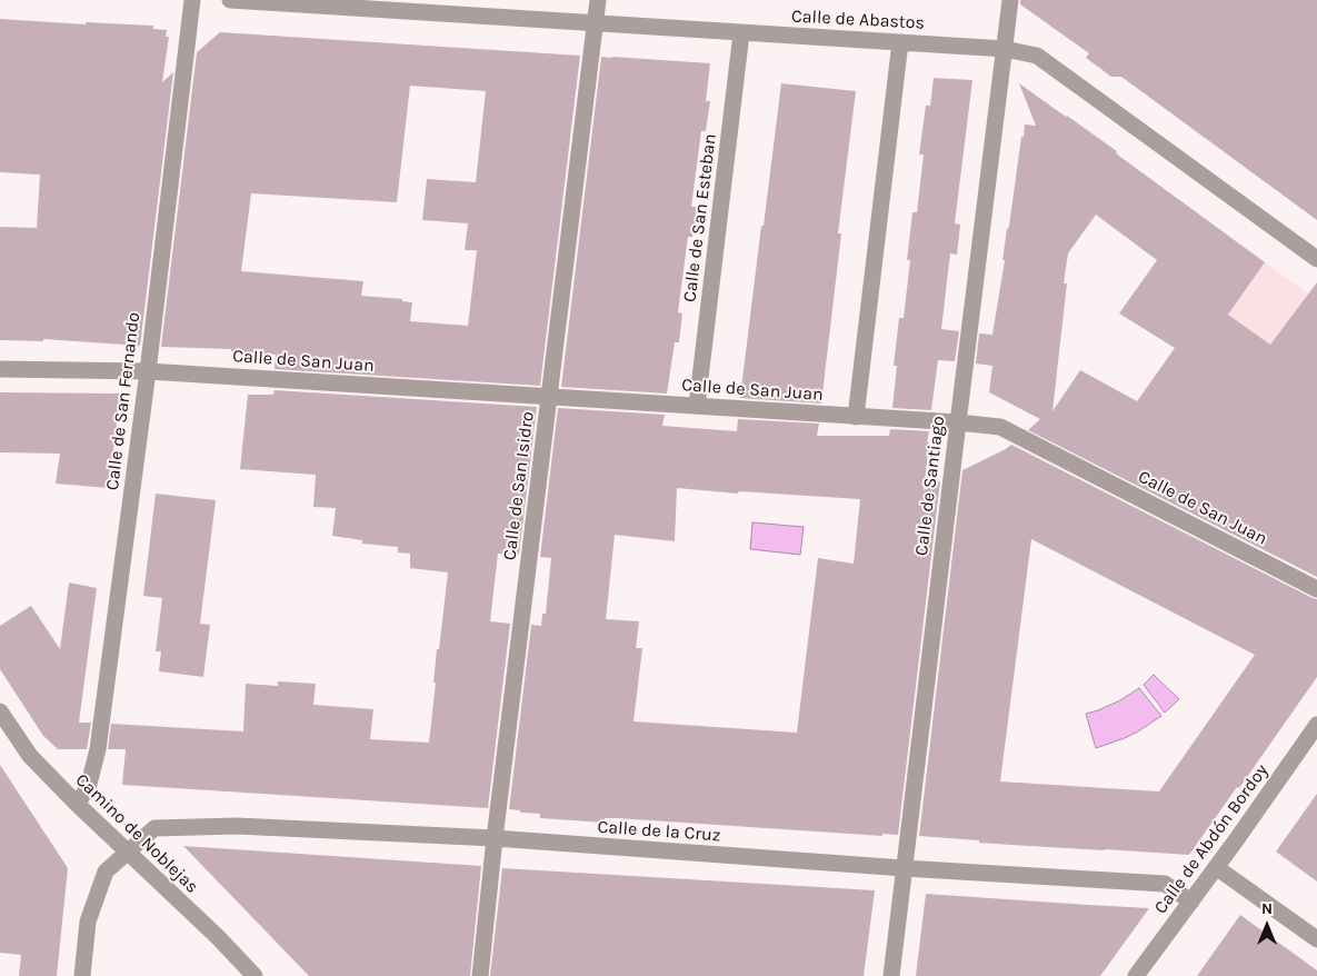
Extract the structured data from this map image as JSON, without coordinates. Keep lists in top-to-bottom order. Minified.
{"streets":{"street":["Calle de Abastos","Calle de San Esteban","Calle de San Juan","Calle de San Fernando","Calle de San Isidro","Calle de Santiago","Calle de la Cruz","Camino de Noblejas","Calle de Abdón Bordoy"]},"crossings":[["Calle de Abastos","Calle de San Esteban"],["Calle de Abastos","Calle de San Isidro"],["Calle de Abastos","Calle de Santiago"],["Calle de San Esteban","Calle de San Juan"],["Calle de San Juan","Calle de San Fernando"],["Calle de San Juan","Calle de San Isidro"],["Calle de San Juan","Calle de Santiago"],["Calle de San Fernando","Camino de Noblejas"],["Calle de San Isidro","Calle de la Cruz"],["Calle de Santiago","Calle de la Cruz"],["Calle de la Cruz","Camino de Noblejas"],["Calle de la Cruz","Calle de Abdón Bordoy"]],"north":"top"}
